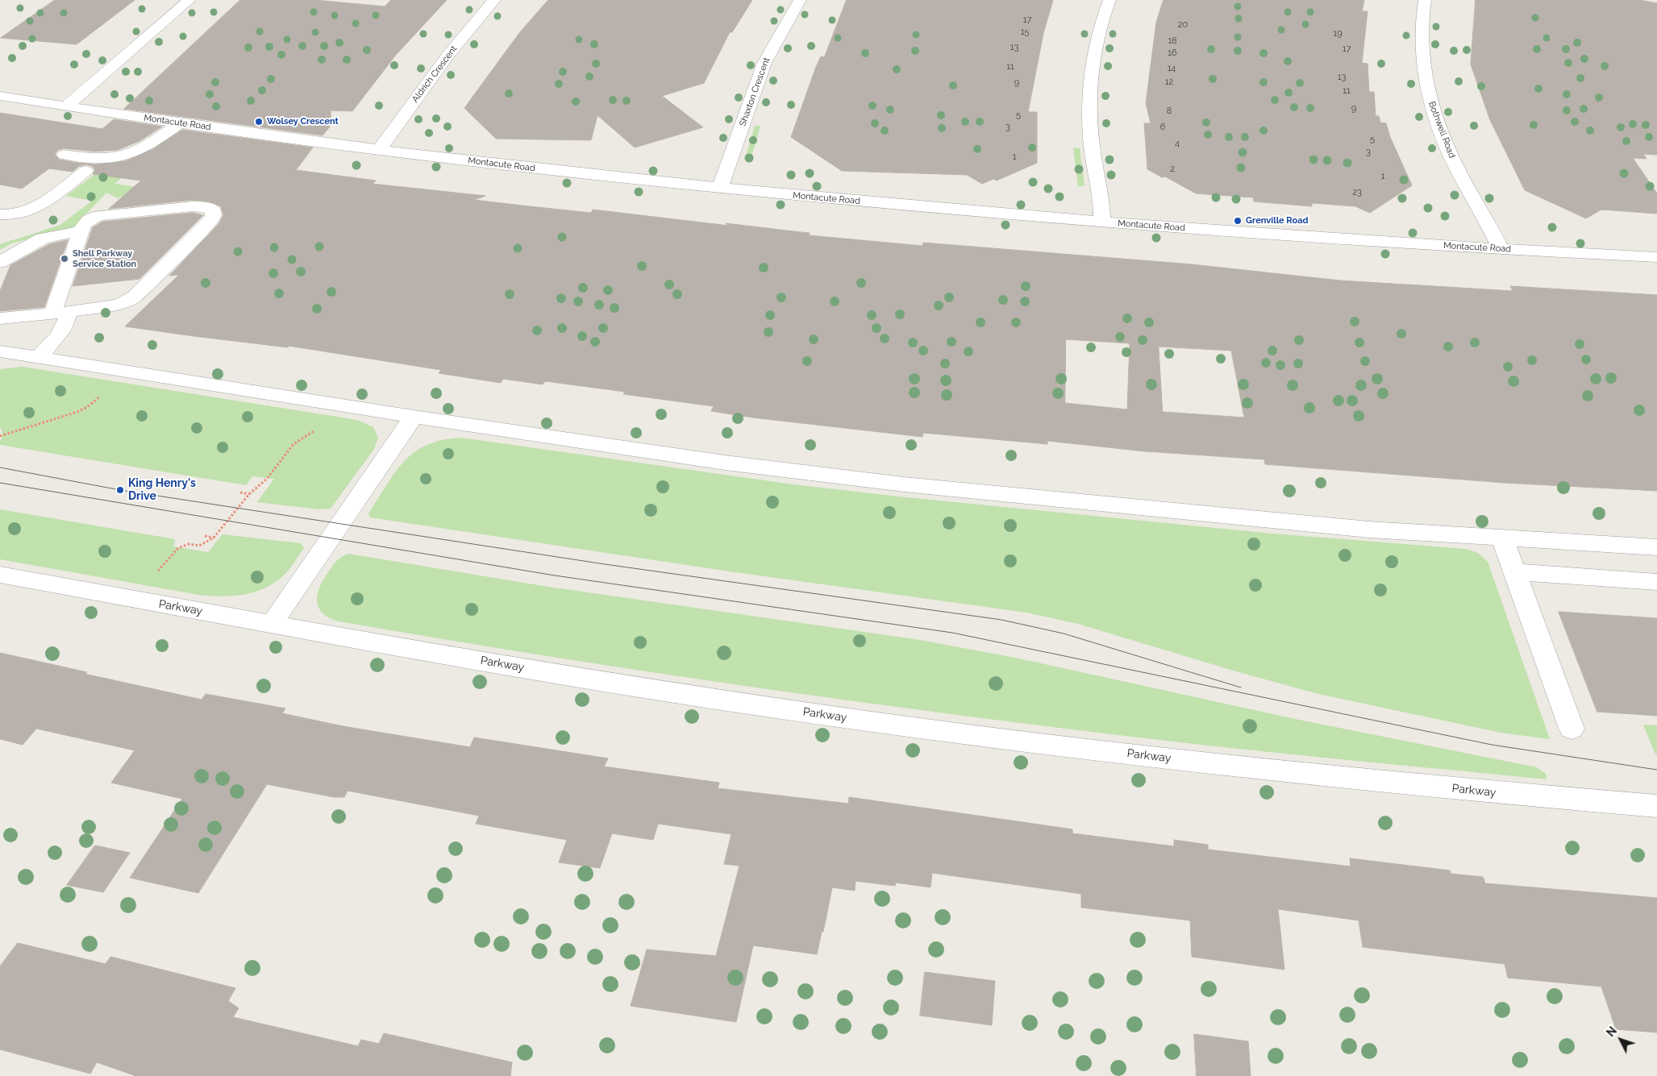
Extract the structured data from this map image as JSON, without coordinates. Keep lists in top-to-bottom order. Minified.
{"streets":{"street":["Aldrich Crescent","Shaxton Crescent","Montacute Road","Bothwell Road","Parkway"]},"crossings":[["Aldrich Crescent","Montacute Road"],["Shaxton Crescent","Montacute Road"],["Montacute Road","Bothwell Road"]],"places":["Wolsey Crescent","Grenville Road","Shell Parkway Service Station","King Henry's Drive"],"house_numbers":["17","20","15","19","18","13","17","16","11","14","13","12","9","11","9","8","5","3","6","5","4","3","1","2","1","23"],"north":"top left"}
